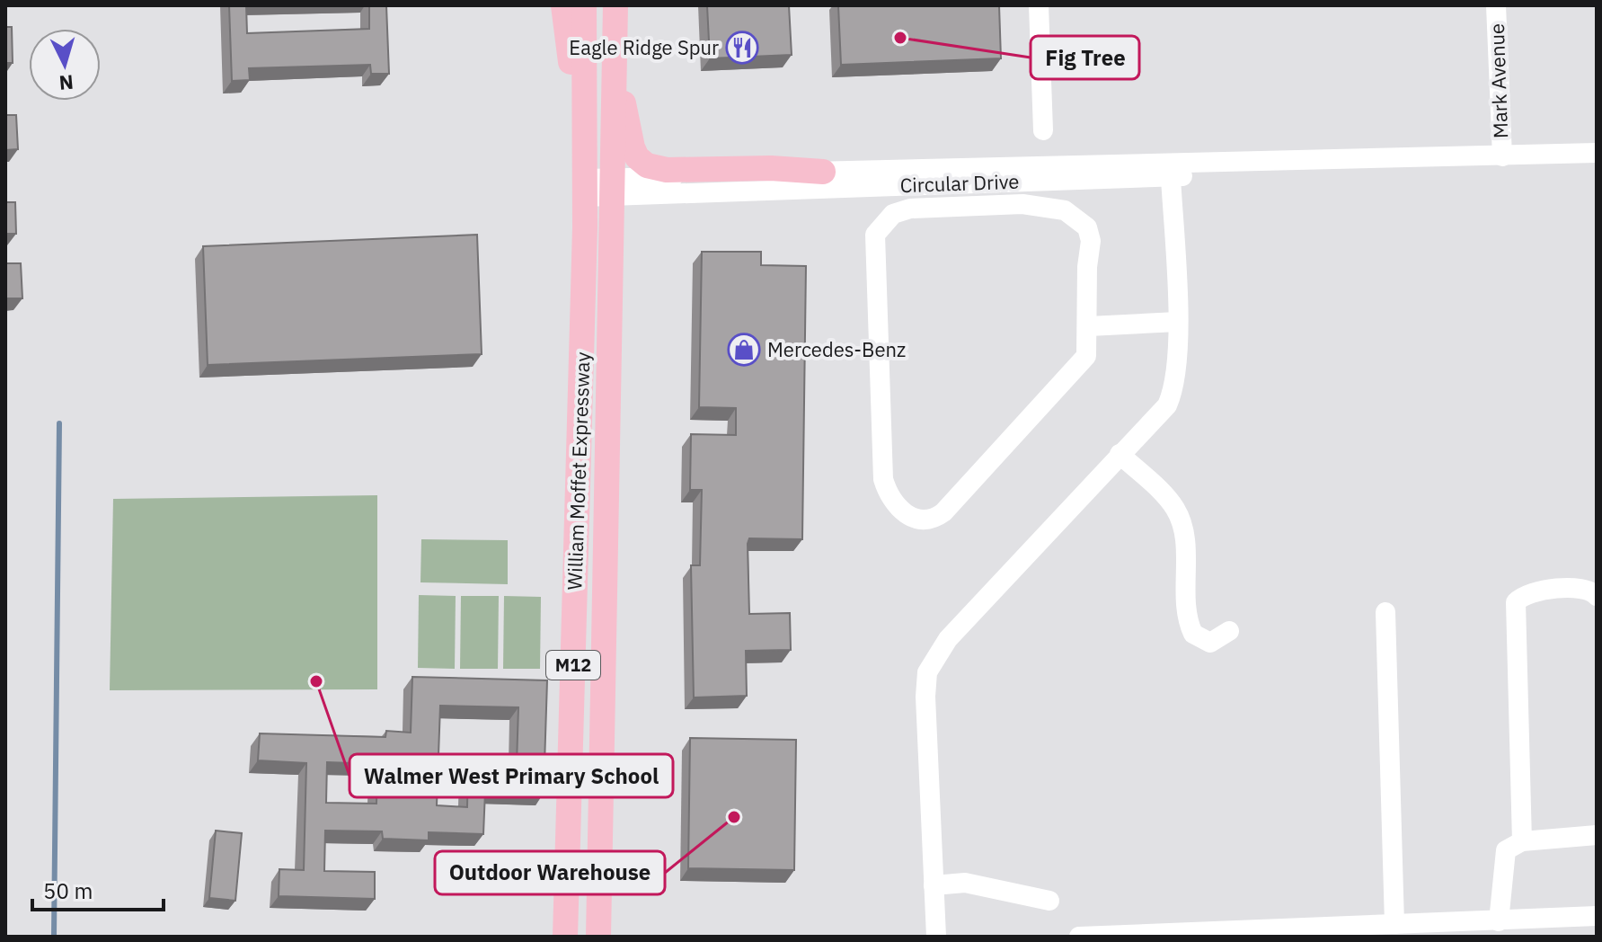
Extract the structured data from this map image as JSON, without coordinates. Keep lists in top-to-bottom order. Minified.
{"streets":{"main road":["William Moffet Expressway","M12"],"street":["Mark Avenue","Circular Drive"]},"crossings":[["Mark Avenue","Circular Drive"],["Circular Drive","William Moffet Expressway"],["Circular Drive","M12"],["William Moffet Expressway","M12"]],"places":{"other":["Fig Tree","Walmer West Primary School","Outdoor Warehouse"],"restaurant":["Eagle Ridge Spur"],"shop":["Mercedes-Benz"]},"scale_bar":"50 m","north":"bottom"}
